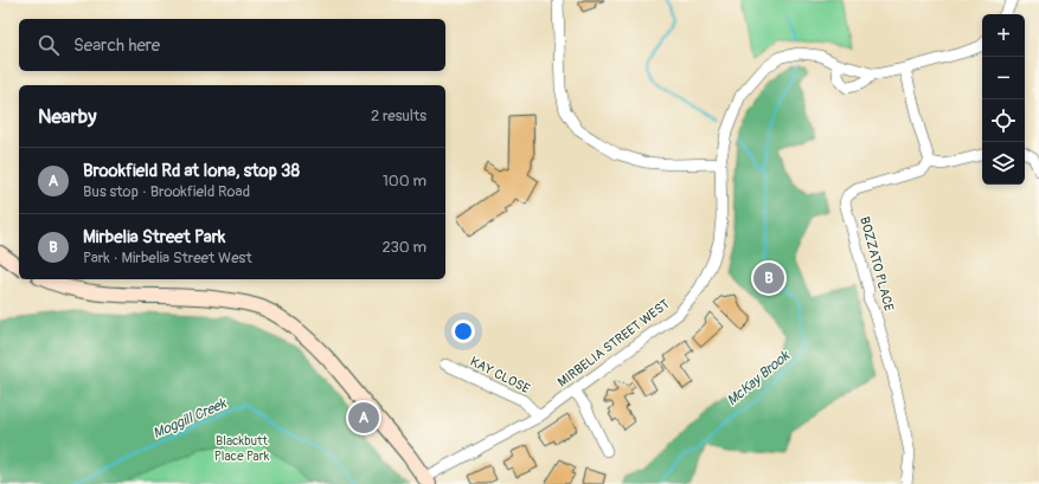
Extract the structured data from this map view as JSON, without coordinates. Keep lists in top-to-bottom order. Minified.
{"streets":{"street":["BOZZATO PLACE","MIRBELIA STREET WEST","KAY CLOSE"]},"crossings":[["MIRBELIA STREET WEST","KAY CLOSE"]],"water":["McKay Brook","Moggill Creek"],"parks":["Blackbutt Place Park"],"page":{"map_buttons":["+","−"],"search":"Search here","heading":["Nearby","2 results"],"list":[{"mark":"A","name":"Brookfield Rd at Iona, stop 38","note":"Bus stop · Brookfield Road","value":"100 m"},{"mark":"B","name":"Mirbelia Street Park","note":"Park · Mirbelia Street West","value":"230 m"}],"pins":["B","A"]}}
